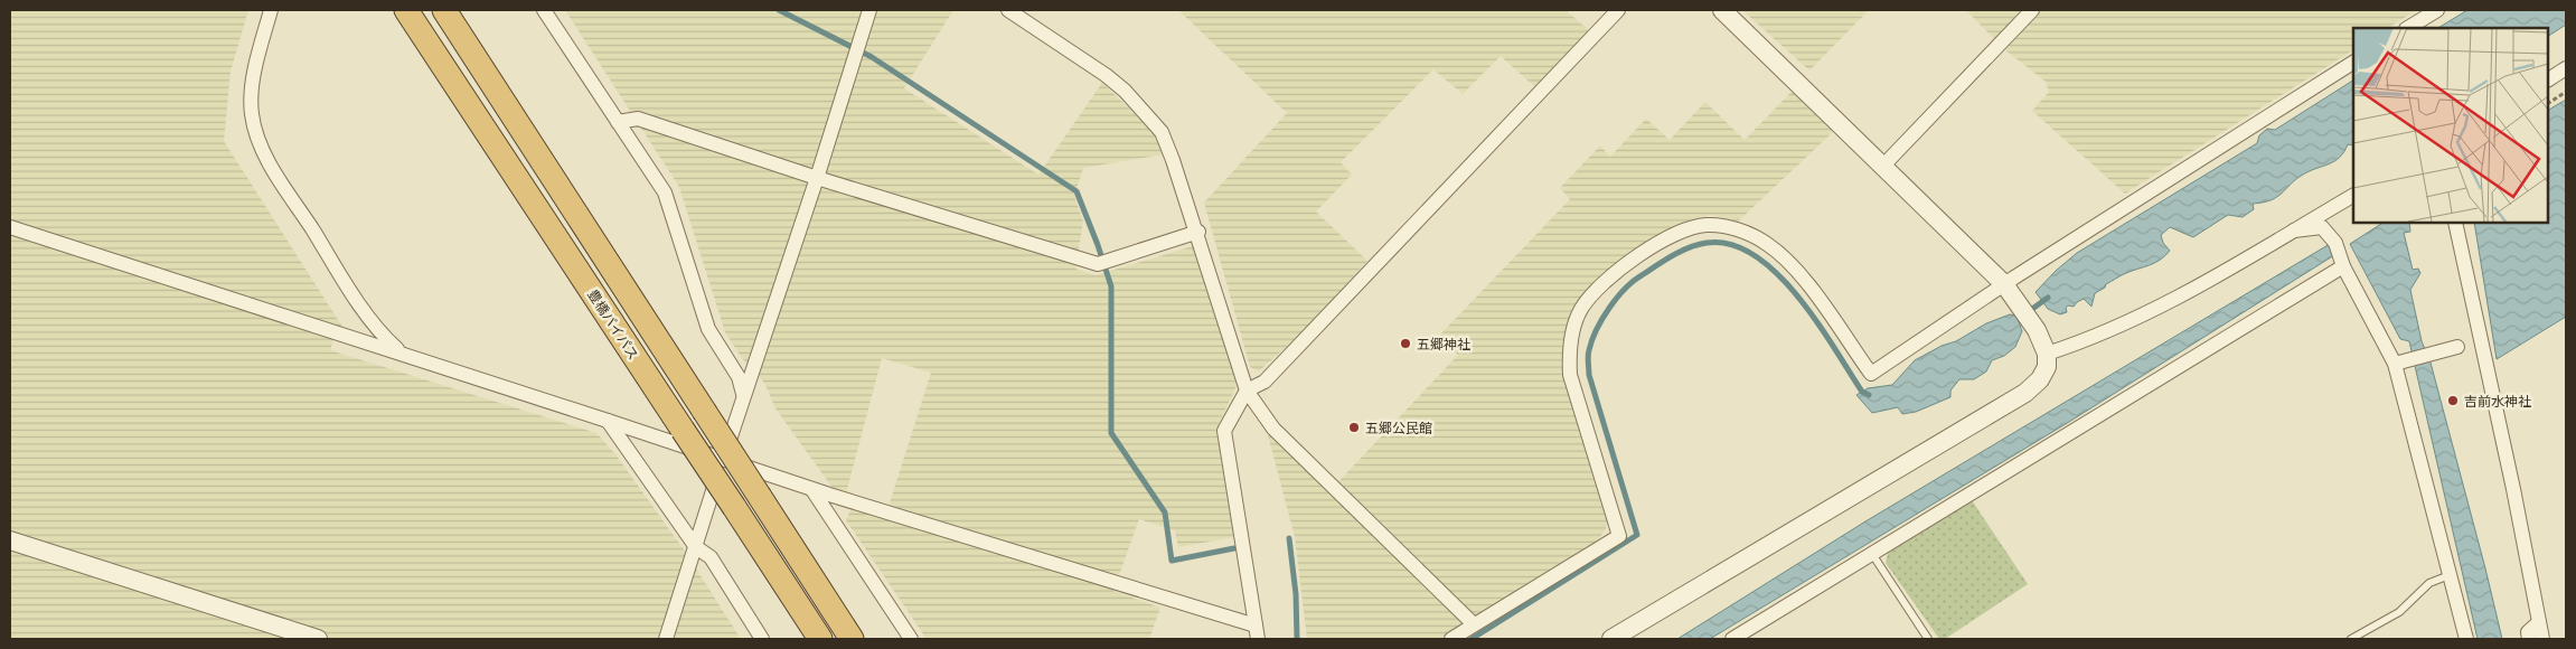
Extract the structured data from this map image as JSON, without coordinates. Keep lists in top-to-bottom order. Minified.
{"streets":{"highway":["豊橋バイパス"]},"places":["五郷神社","吉前水神社","五郷公民館"]}
